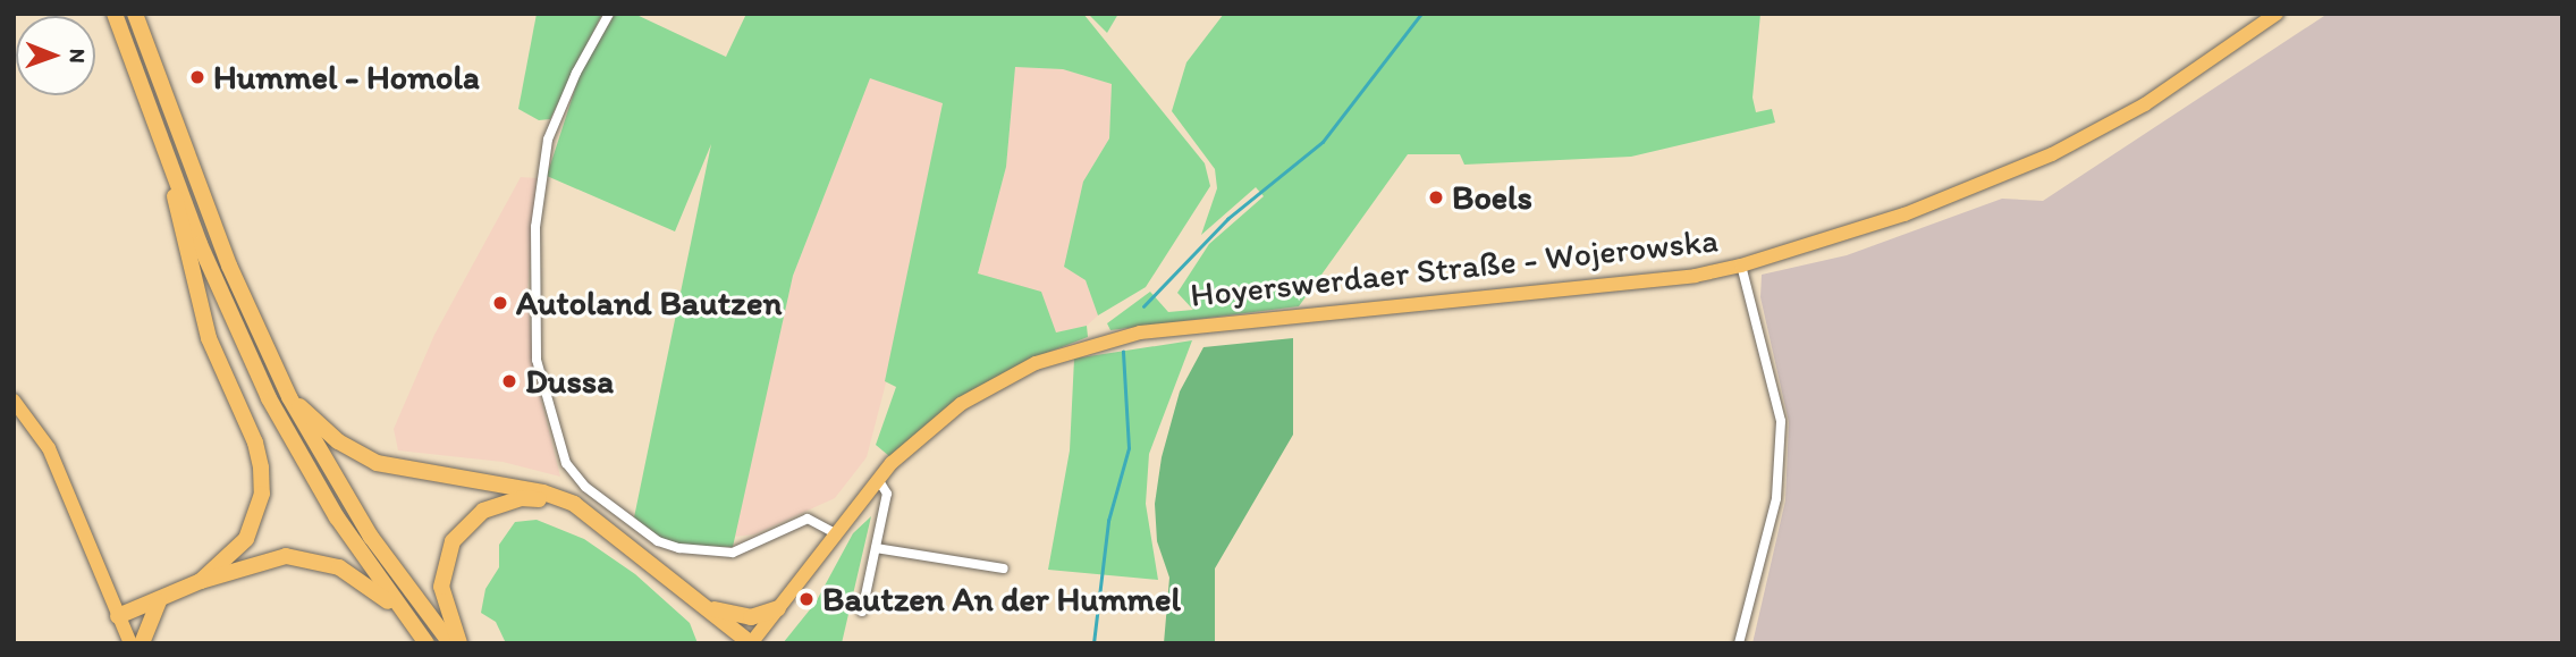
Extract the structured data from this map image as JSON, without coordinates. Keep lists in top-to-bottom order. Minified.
{"streets":{"main road":["Hoyerswerdaer Straße - Wojerowska"]},"places":["Hummel - Homola","Boels","Autoland Bautzen","Dussa","Bautzen An der Hummel"],"north":"right"}
